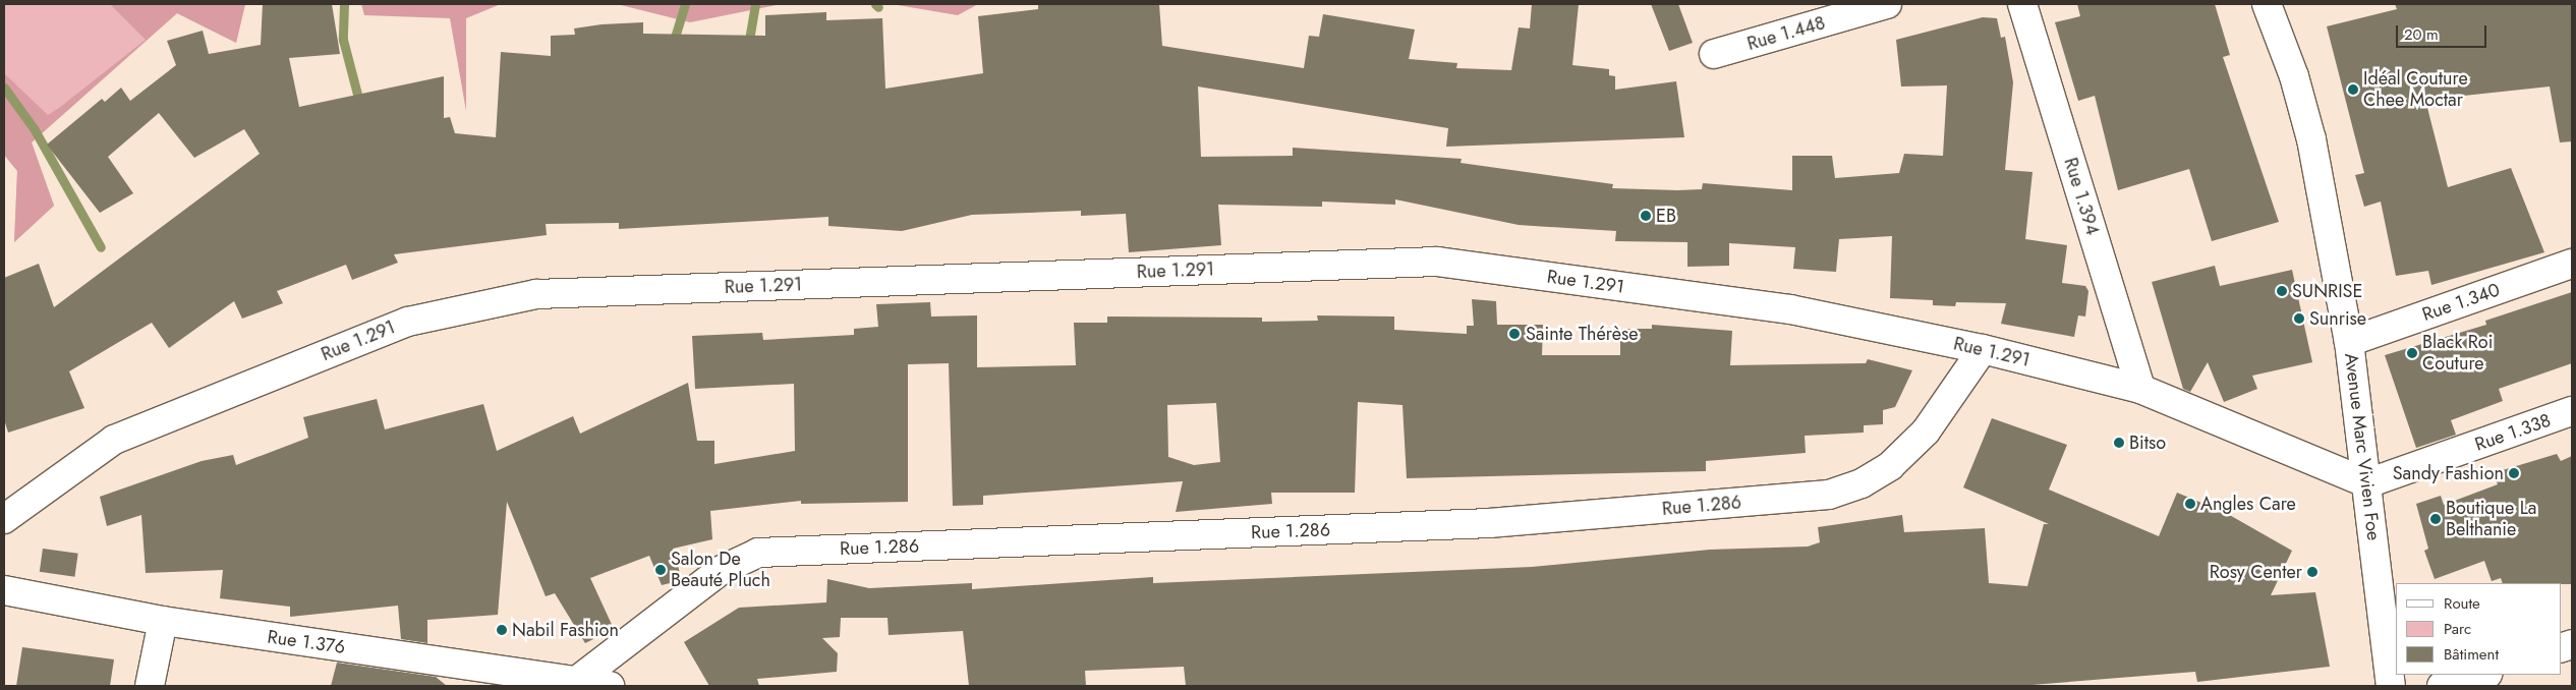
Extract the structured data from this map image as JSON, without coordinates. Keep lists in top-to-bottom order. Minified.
{"streets":{"street":["Rue 1.448","Rue 1.394","Rue 1.291","Rue 1.340","Rue 1.338","Avenue Marc Vivien Foe","Rue 1.286","Rue 1.376"]},"crossings":[["Rue 1.394","Rue 1.291"],["Rue 1.291","Rue 1.338"],["Rue 1.291","Avenue Marc Vivien Foe"],["Rue 1.291","Rue 1.286"],["Rue 1.340","Avenue Marc Vivien Foe"],["Rue 1.338","Avenue Marc Vivien Foe"],["Rue 1.286","Rue 1.376"]],"places":["Idéal Couture Chee Moctar","EB","SUNRISE","Sunrise","Sainte Thérèse","Black Roi Couture","Bitso","Sandy Fashion","Angles Care","Boutique La Belthanie","Salon De Beauté Pluch","Rosy Center","Nabil Fashion"],"legend":["Route","Parc","Bâtiment"],"scale_bar":"20 m"}
